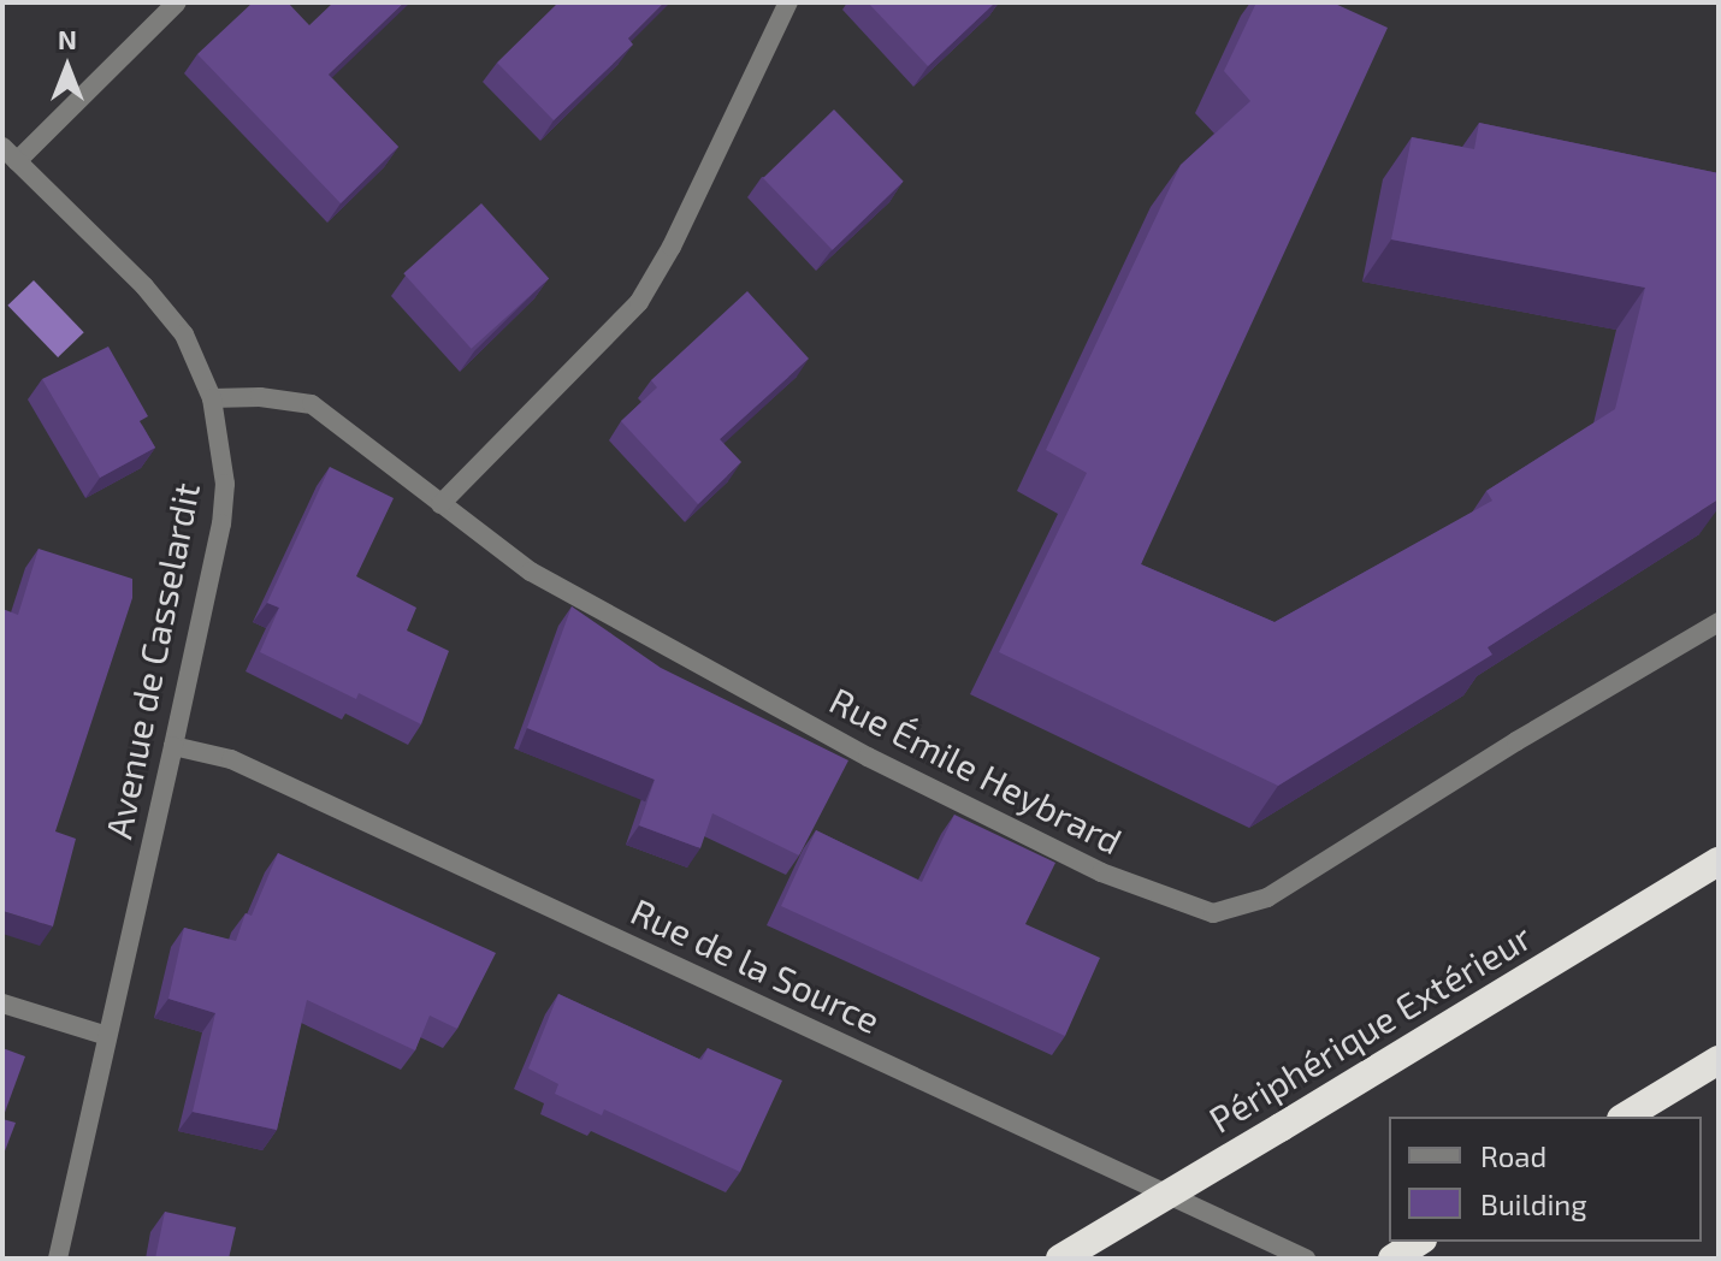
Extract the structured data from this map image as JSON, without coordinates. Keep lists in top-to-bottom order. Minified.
{"streets":{"highway":["Périphérique Extérieur"],"street":["Avenue de Casselardit","Rue Émile Heybrard","Rue de la Source"]},"crossings":[["Avenue de Casselardit","Rue Émile Heybrard"],["Avenue de Casselardit","Rue de la Source"]],"legend":["Road","Building"],"north":"top"}
